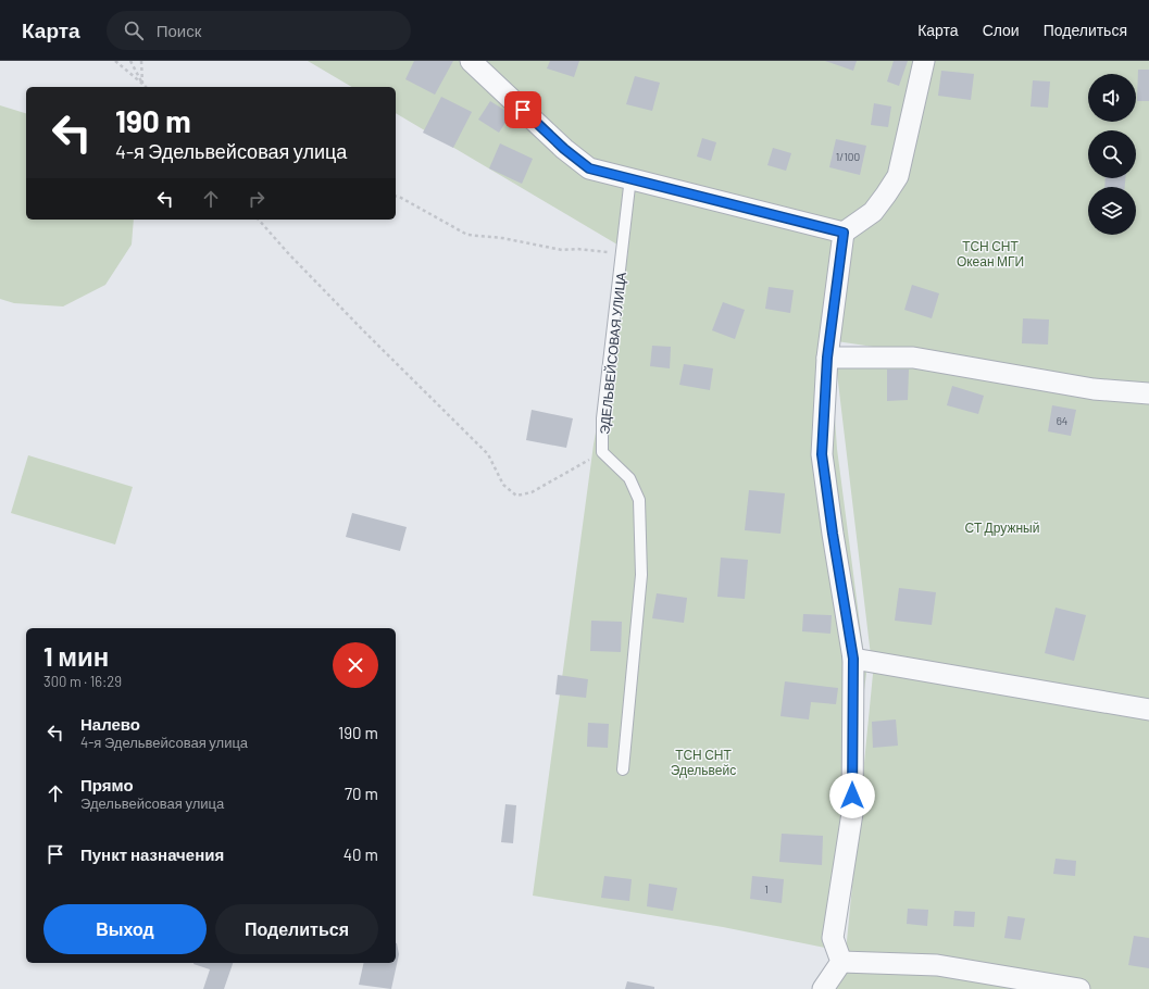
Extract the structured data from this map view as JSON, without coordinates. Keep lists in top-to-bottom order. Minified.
{"streets":{"lane":["ЭДЕЛЬВЕЙСОВАЯ УЛИЦА"]},"parks":["ТСН СНТ Океан МГИ","СТ Дружный","ТСН СНТ Эдельвейс"],"house_numbers":["1/100","64","1"],"page":{"header":"Карта","search":"Поиск","nav":["Карта","Слои","Поделиться"],"turn":["190 m","4-я Эдельвейсовая улица"],"heading":["1 мин","300 m · 16:29"],"list":[{"name":"Налево","note":"4-я Эдельвейсовая улица","value":"190 m"},{"name":"Прямо","note":"Эдельвейсовая улица","value":"70 m"},{"name":"Пункт назначения","value":"40 m"}],"buttons":["Выход","Поделиться"]}}
